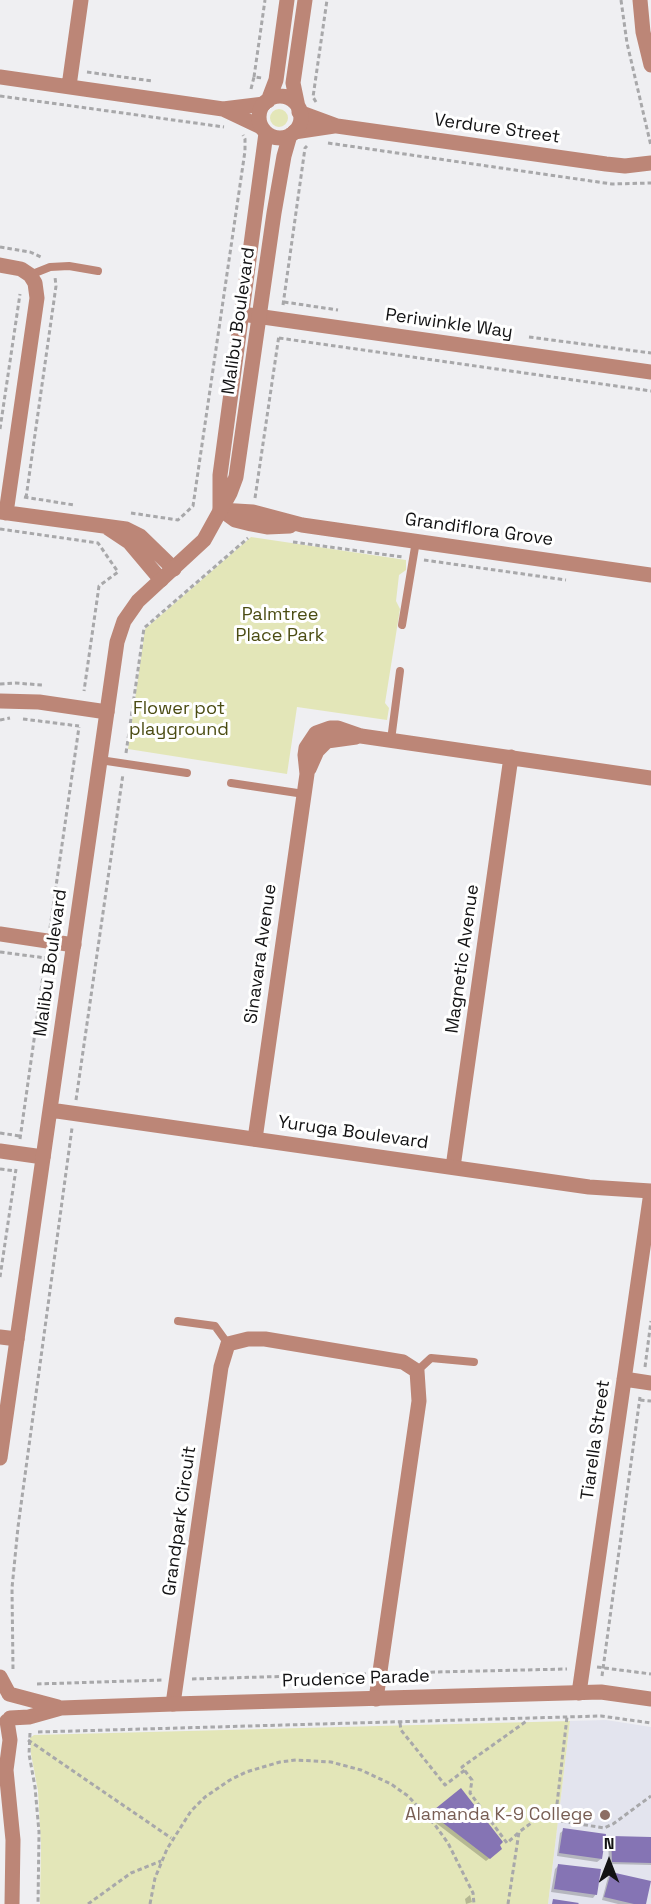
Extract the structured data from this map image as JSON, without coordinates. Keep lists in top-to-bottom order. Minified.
{"streets":{"street":["Verdure Street","Malibu Boulevard","Periwinkle Way","Grandiflora Grove","Sinavara Avenue","Magnetic Avenue","Yuruga Boulevard","Tiarella Street","Grandpark Circuit","Prudence Parade"]},"crossings":[["Verdure Street","Malibu Boulevard"],["Malibu Boulevard","Periwinkle Way"],["Malibu Boulevard","Grandiflora Grove"],["Malibu Boulevard","Yuruga Boulevard"],["Sinavara Avenue","Yuruga Boulevard"],["Magnetic Avenue","Yuruga Boulevard"],["Yuruga Boulevard","Tiarella Street"],["Tiarella Street","Prudence Parade"],["Grandpark Circuit","Prudence Parade"]],"parks":["Palmtree Place Park","Flower pot playground"],"places":["Alamanda K-9 College"],"north":"top"}
